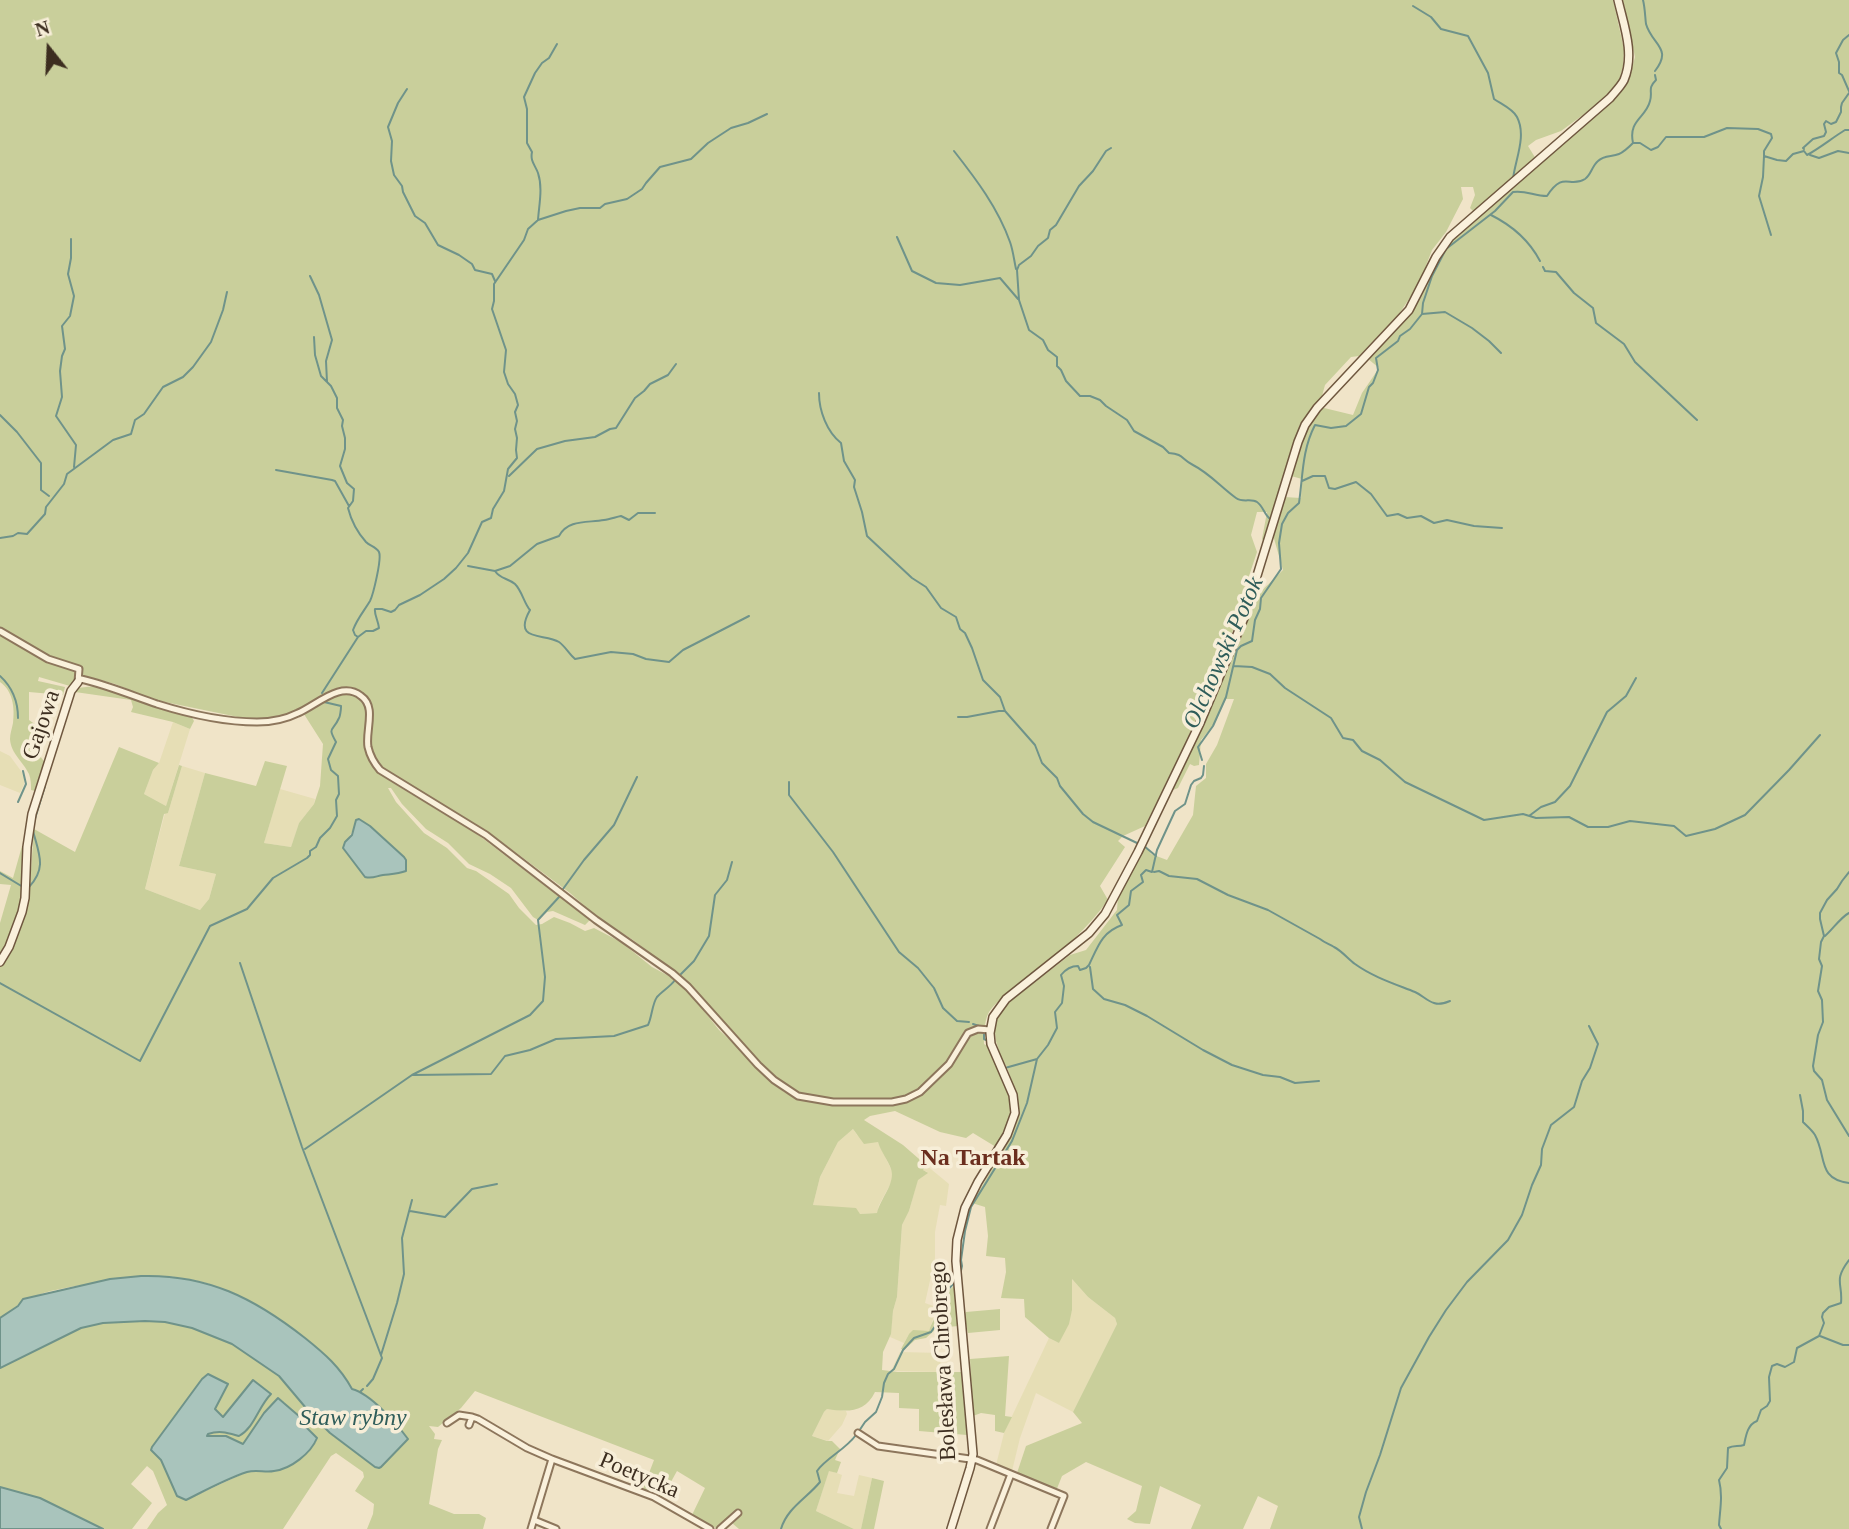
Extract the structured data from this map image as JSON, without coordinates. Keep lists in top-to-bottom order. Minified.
{"streets":{"street":["Gajowa","Bolesława Chrobrego","Poetycka"]},"crossings":[["Gajowa","Bolesława Chrobrego"]],"districts":["Na Tartak"],"water":["Olchowski Potok","Staw rybny"],"north":"top"}
